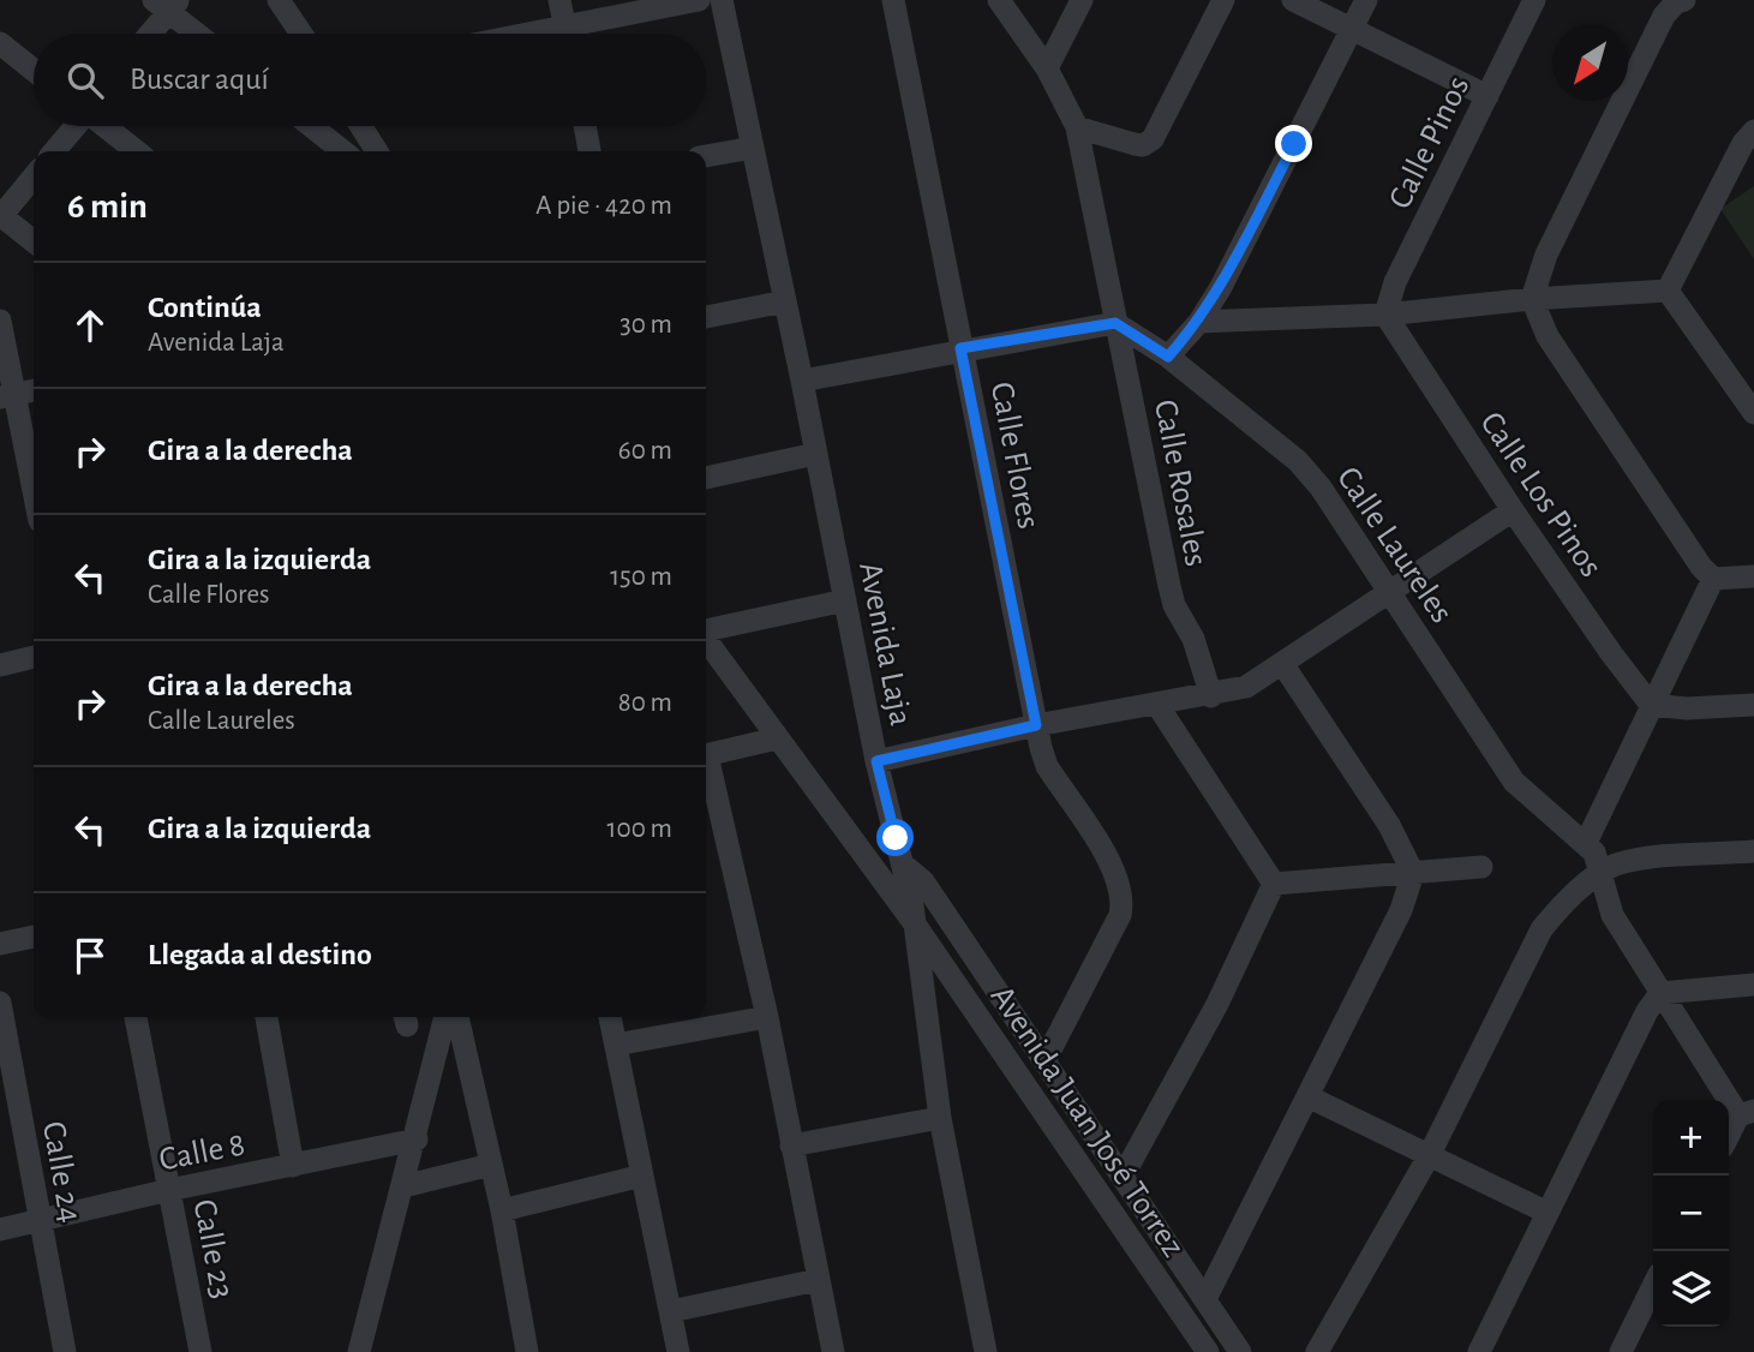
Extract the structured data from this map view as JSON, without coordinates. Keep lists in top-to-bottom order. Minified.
{"streets":{"street":["Calle Pinos","Calle Flores","Calle Rosales","Calle Los Pinos","Calle Laureles","Avenida Laja","Avenida Juan José Torrez","Calle 8","Calle 24","Calle 23"]},"crossings":[["Calle Pinos","Calle Los Pinos"],["Calle Rosales","Calle Laureles"],["Avenida Laja","Avenida Juan José Torrez"],["Calle 8","Calle 24"],["Calle 8","Calle 23"]],"north":"bottom left","page":{"search":"Buscar aquí","heading":["6 min","A pie · 420 m"],"list":[["Continúa","Avenida Laja","30 m"],["Gira a la derecha","60 m"],["Gira a la izquierda","Calle Flores","150 m"],["Gira a la derecha","Calle Laureles","80 m"],["Gira a la izquierda","100 m"],"Llegada al destino"],"map_buttons":["+","−"]}}
